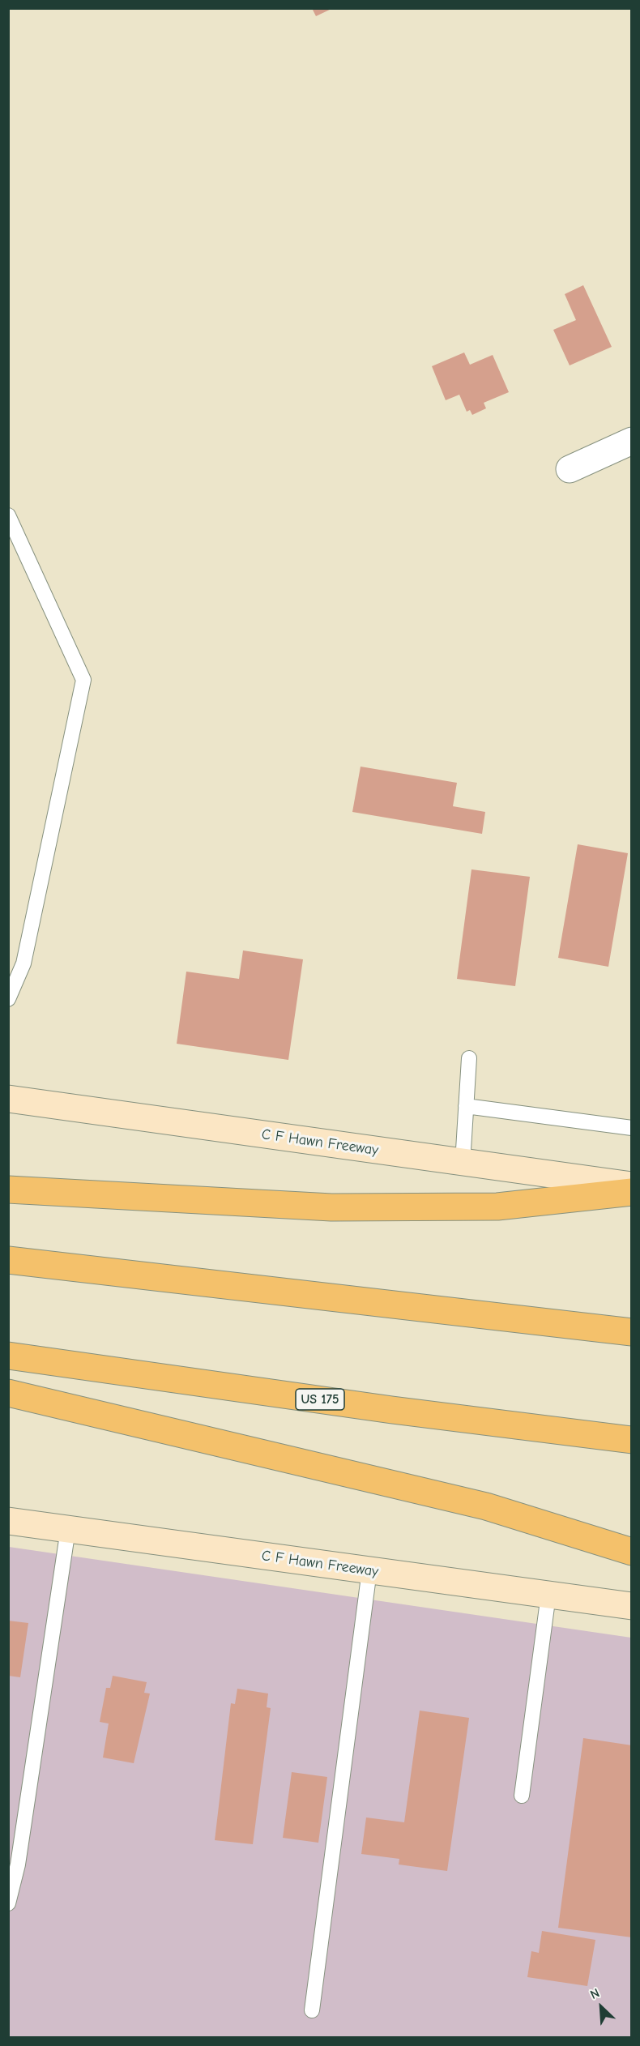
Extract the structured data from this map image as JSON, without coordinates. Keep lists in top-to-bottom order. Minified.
{"streets":{"highway":["US 175"],"main road":["C F Hawn Freeway"]},"north":"top left"}
